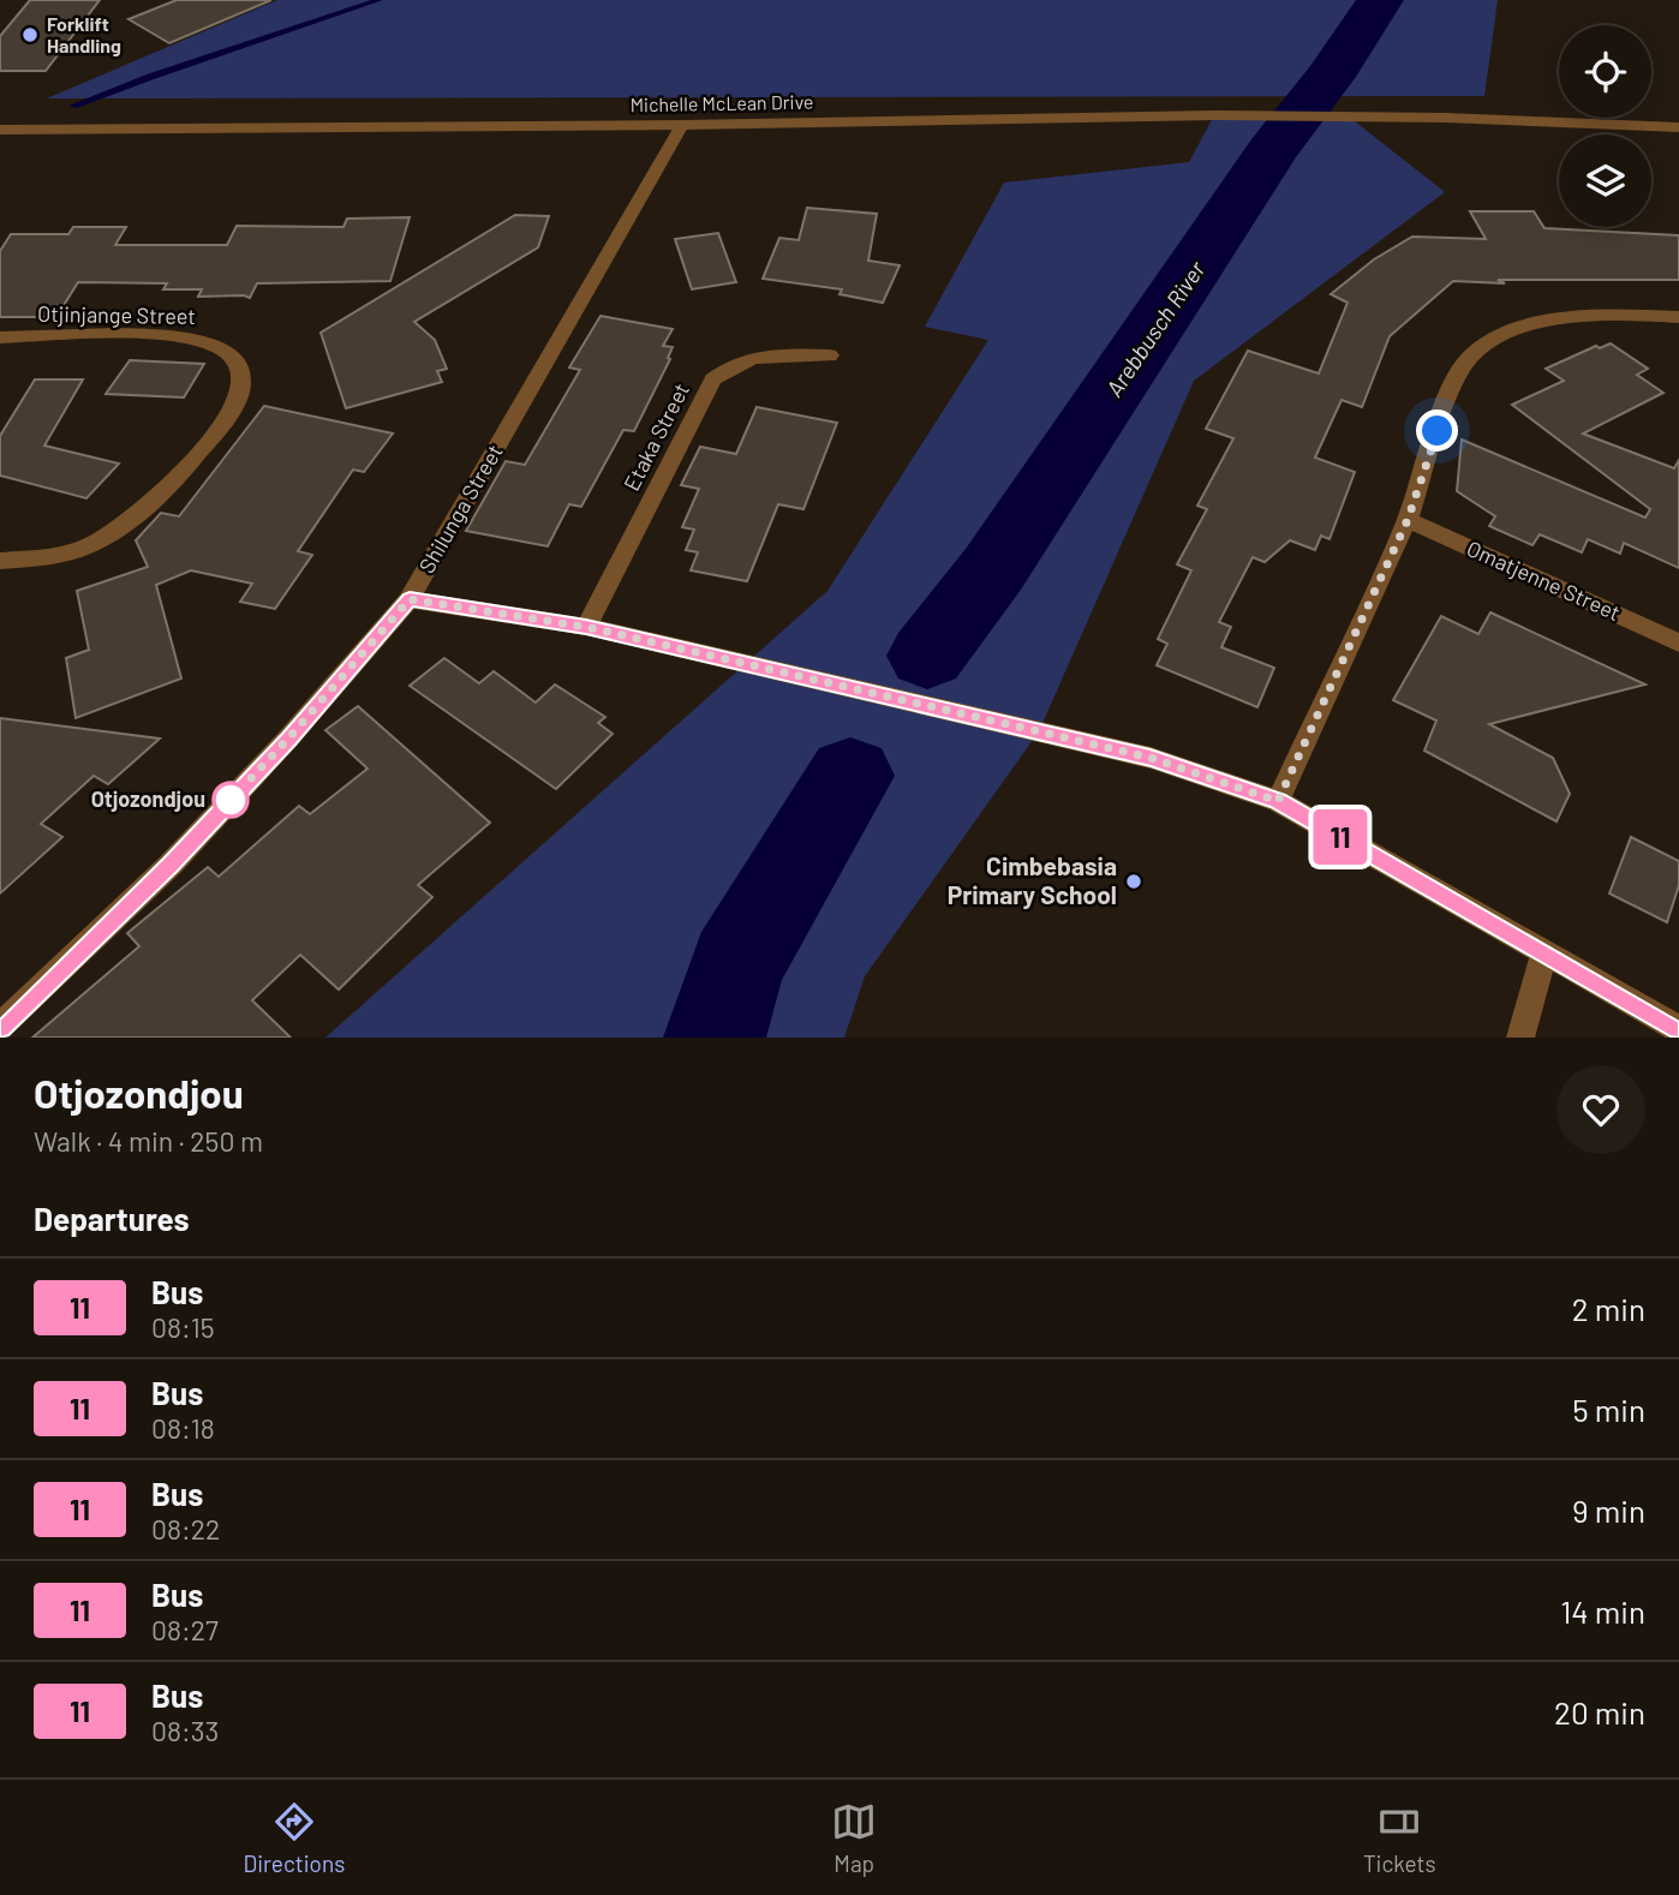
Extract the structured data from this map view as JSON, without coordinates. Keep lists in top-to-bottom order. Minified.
{"streets":{"street":["Michelle McLean Drive","Otjinjange Street","Etaka Street","Shilunga Street","Omatjenne Street"]},"crossings":[["Michelle McLean Drive","Shilunga Street"]],"water":["Arebbusch River"],"places":["Forklift Handling","Otjozondjou","Cimbebasia Primary School"],"lines":["bus line 11"],"page":{"on_map":"11","heading":[["Otjozondjou","Walk · 4 min · 250 m"],"Departures"],"list":[{"mark":"11","name":"Bus","note":"08:15","value":"2 min"},{"mark":"11","name":"Bus","note":"08:18","value":"5 min"},{"mark":"11","name":"Bus","note":"08:22","value":"9 min"},{"mark":"11","name":"Bus","note":"08:27","value":"14 min"},{"mark":"11","name":"Bus","note":"08:33","value":"20 min"}],"tabs":["Directions","Map","Tickets"]}}
